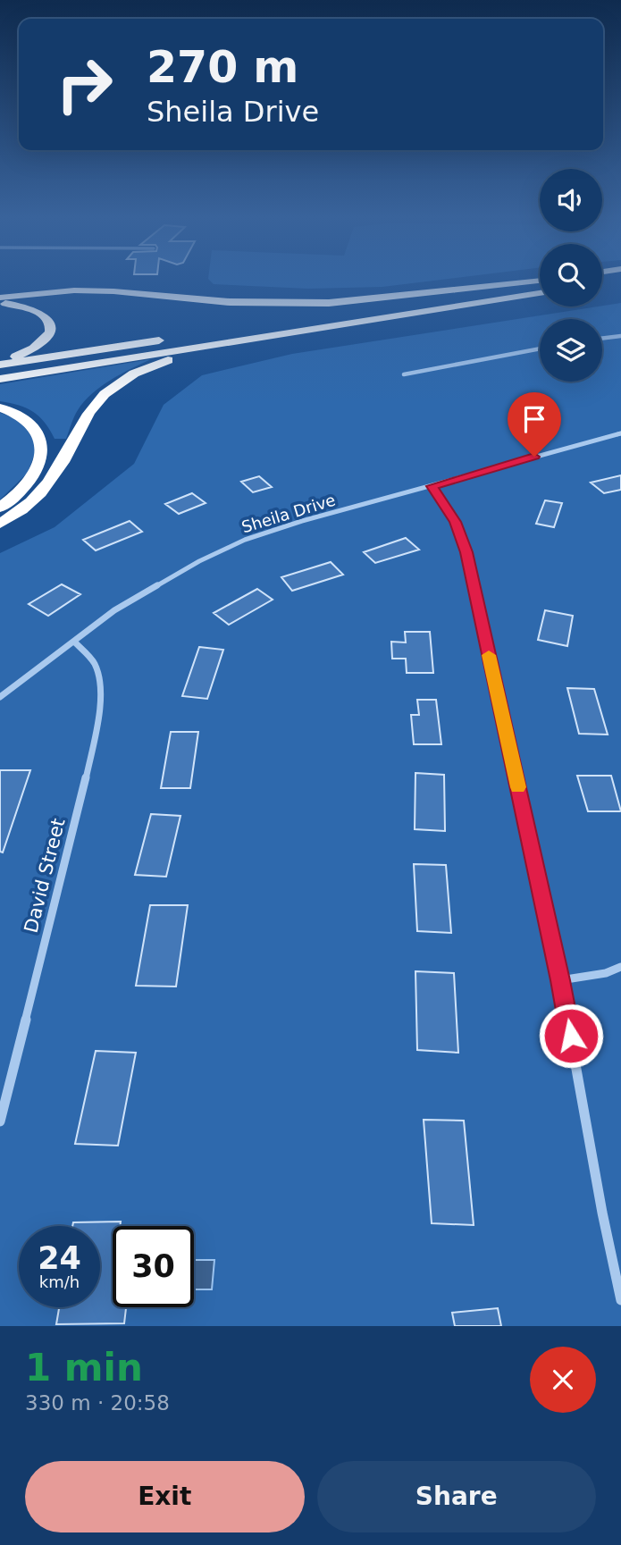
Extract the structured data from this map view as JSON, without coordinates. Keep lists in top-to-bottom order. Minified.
{"streets":{"street":["Sheila Drive","David Street"]},"crossings":[["Sheila Drive","David Street"]],"page":{"turn":["270 m","Sheila Drive"],"speed":"24 km/h","limit":"30","heading":["1 min","330 m · 20:58"],"buttons":["Exit","Share"]}}
